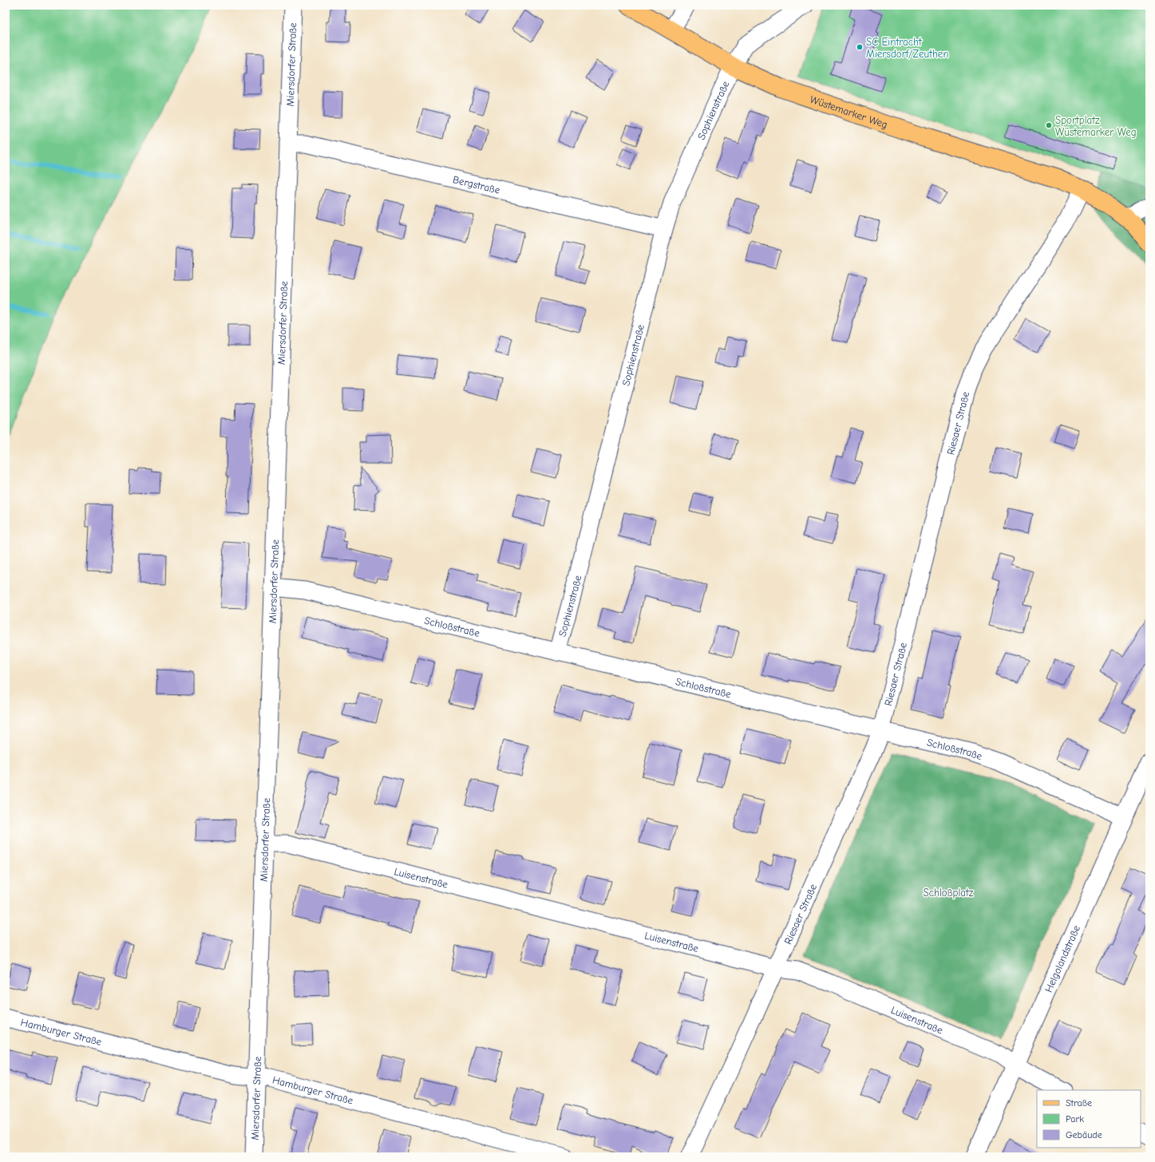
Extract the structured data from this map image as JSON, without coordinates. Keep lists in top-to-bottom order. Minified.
{"streets":{"main road":["Wüstemarker Weg"],"street":["Miersdorfer Straße","Sophienstraße","Bergstraße","Riesaer Straße","Schloßstraße","Luisenstraße","Helgolandstraße","Hamburger Straße"]},"crossings":[["Miersdorfer Straße","Bergstraße"],["Miersdorfer Straße","Schloßstraße"],["Miersdorfer Straße","Luisenstraße"],["Miersdorfer Straße","Hamburger Straße"],["Sophienstraße","Wüstemarker Weg"],["Sophienstraße","Bergstraße"],["Sophienstraße","Schloßstraße"],["Wüstemarker Weg","Riesaer Straße"],["Riesaer Straße","Schloßstraße"],["Riesaer Straße","Luisenstraße"],["Schloßstraße","Helgolandstraße"],["Luisenstraße","Helgolandstraße"]],"parks":["Schloßplatz"],"places":["SC Eintracht Miersdorf/Zeuthen","Sportplatz Wüstemarker Weg"],"legend":["Straße","Park","Gebäude"]}
